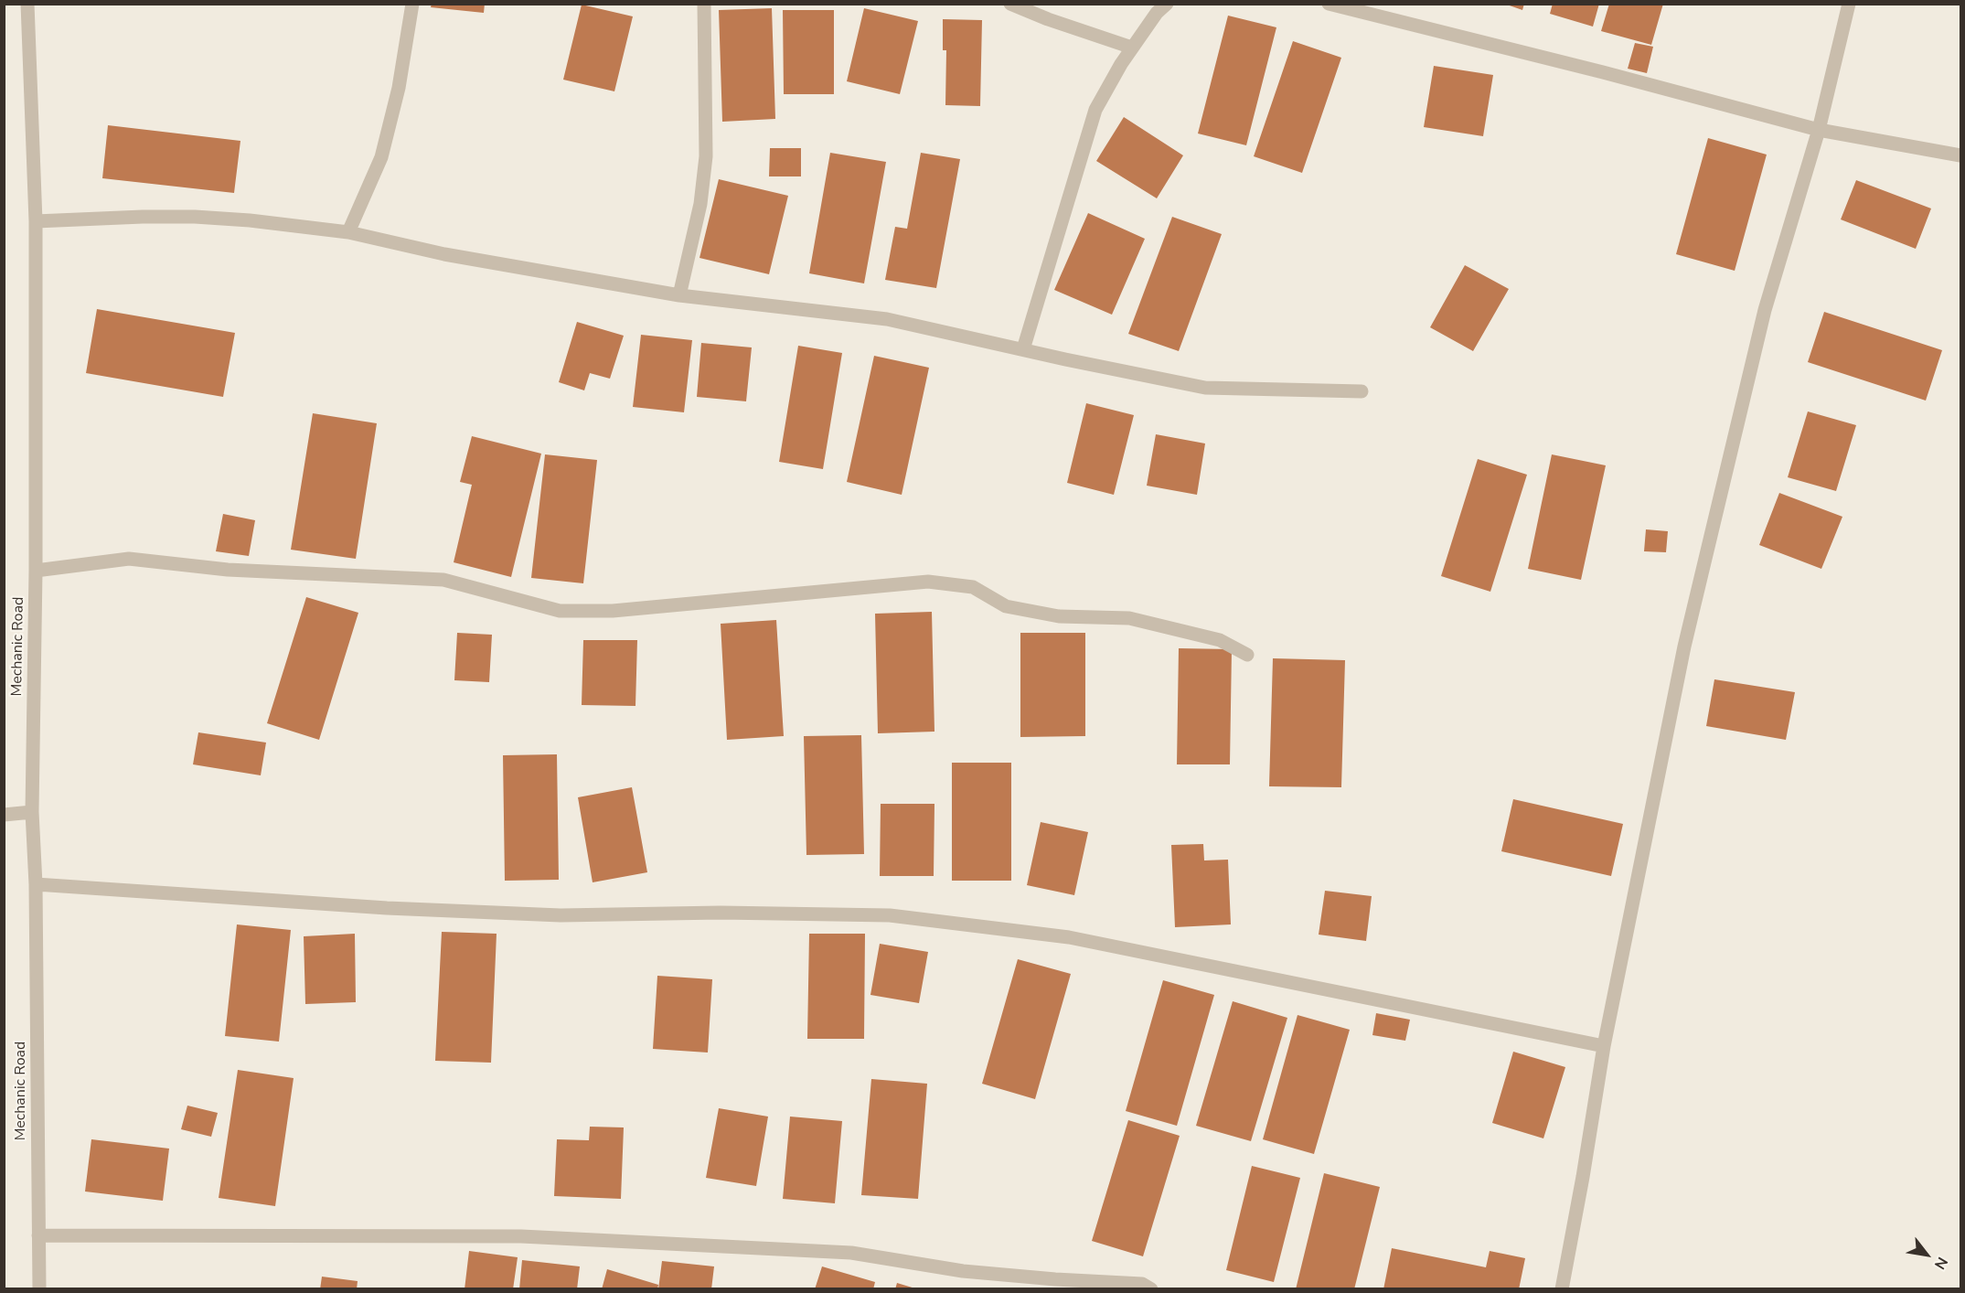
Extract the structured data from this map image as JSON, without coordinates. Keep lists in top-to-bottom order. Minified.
{"streets":{"street":["Mechanic Road"]},"north":"bottom right"}
